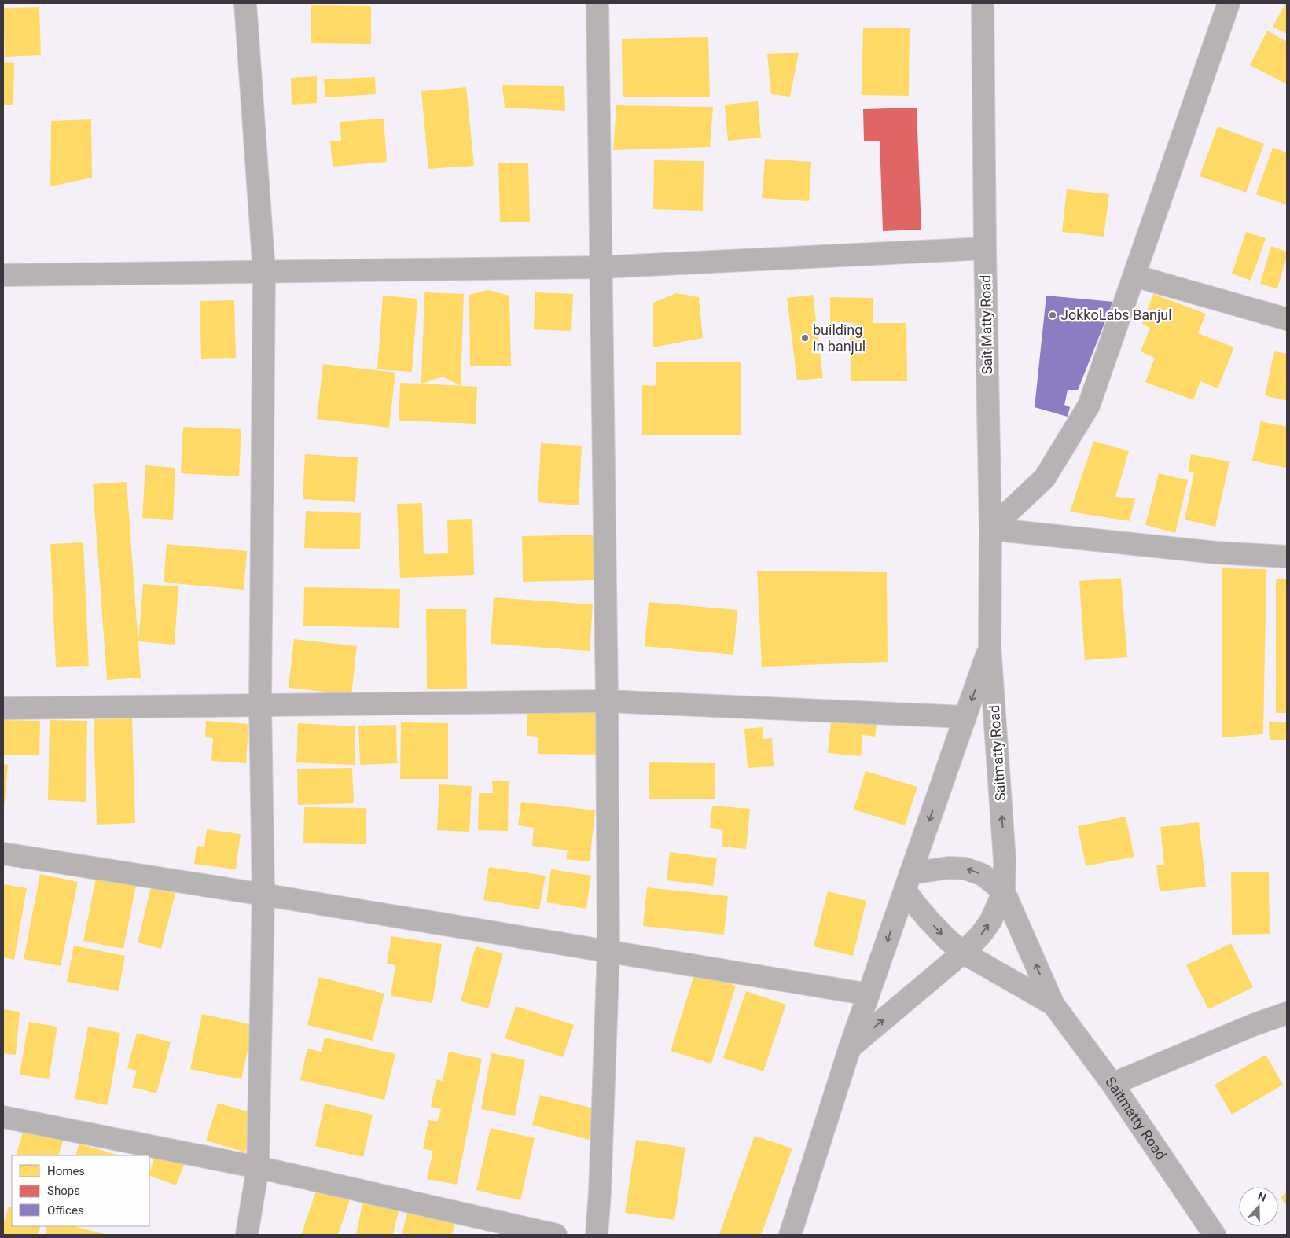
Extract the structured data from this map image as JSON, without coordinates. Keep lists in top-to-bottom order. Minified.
{"streets":{"street":["Sait Matty Road","Saitmatty Road"]},"crossings":[["Sait Matty Road","Saitmatty Road"]],"places":["JokkoLabs Banjul","building in banjul"],"legend":["Homes","Shops","Offices"],"north":"top"}
